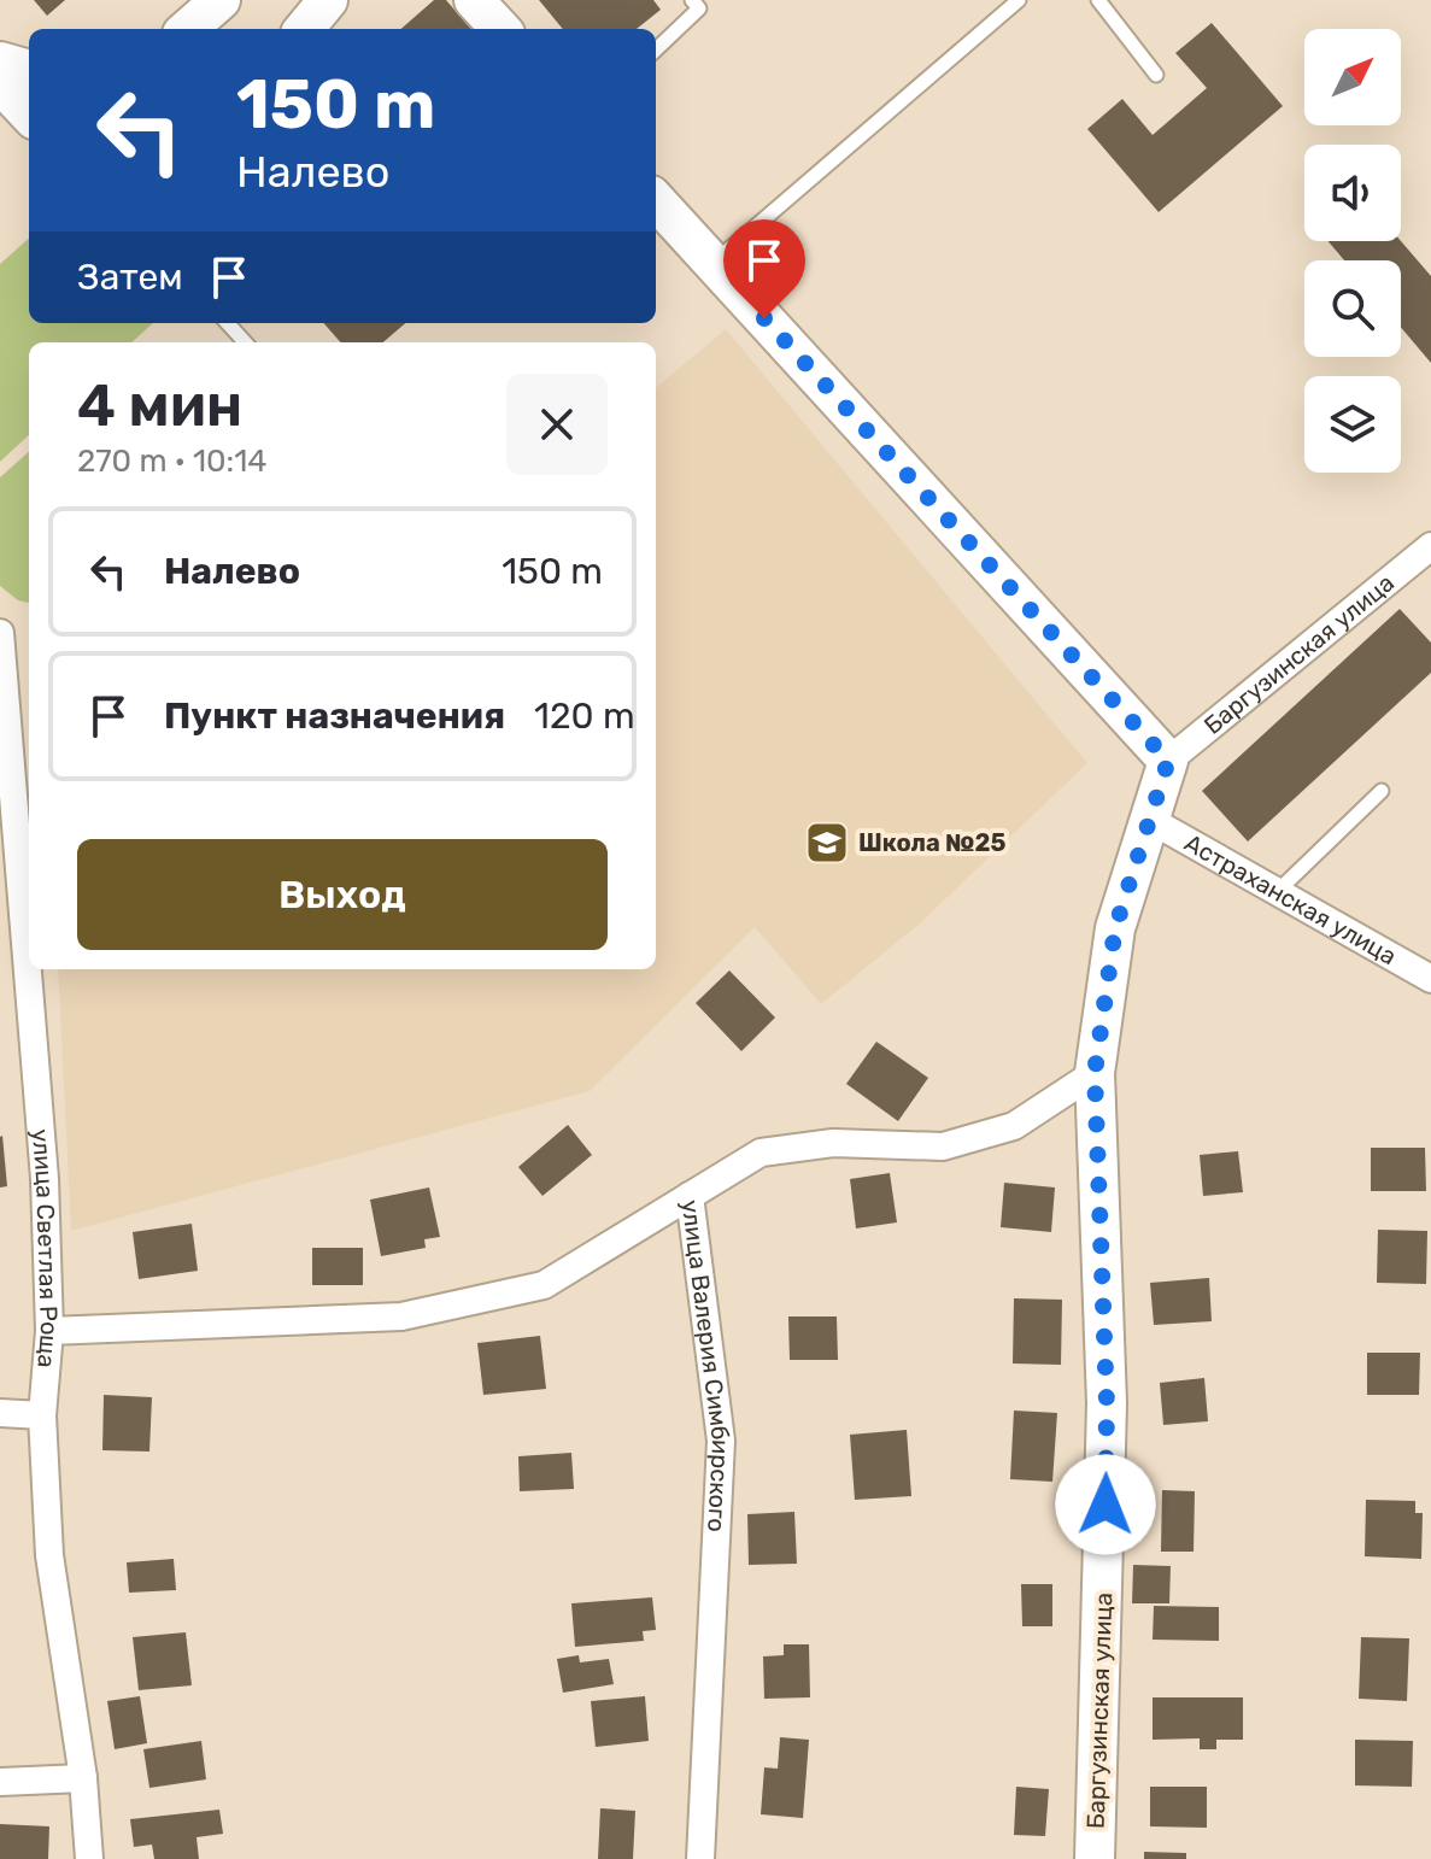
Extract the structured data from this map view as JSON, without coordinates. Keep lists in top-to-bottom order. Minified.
{"streets":{"street":["Баргузинская улица","Астраханская улица","улица Светлая Роща","улица Валерия Симбирского"]},"crossings":[["Баргузинская улица","Астраханская улица"],["улица Светлая Роща","улица Валерия Симбирского"]],"places":{"school or university":["Школа №25"]},"north":"top right","page":{"turn":["150 m","Налево"],"then":"Затем","heading":["4 мин","270 m · 10:14"],"list":[{"name":"Налево","value":"150 m"},{"name":"Пункт назначения","value":"120 m"}],"buttons":"Выход"}}
